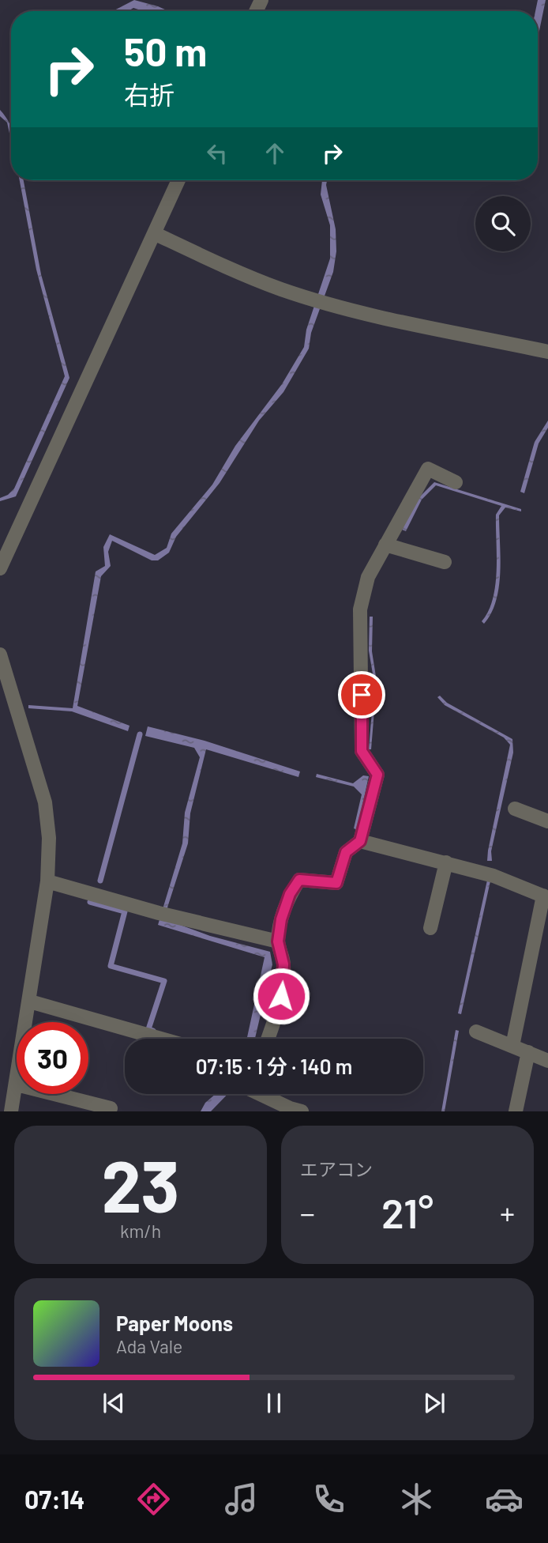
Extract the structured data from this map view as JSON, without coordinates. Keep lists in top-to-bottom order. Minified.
{"page":{"turn":["50 m","右折"],"limit":"30","trip":"07:15 · 1 分 · 140 m","tile":[["23","km/h"],"エアコン"],"heat":["−","21°","+"],"song":["Paper Moons","Ada Vale"],"tabs":"07:14"}}
